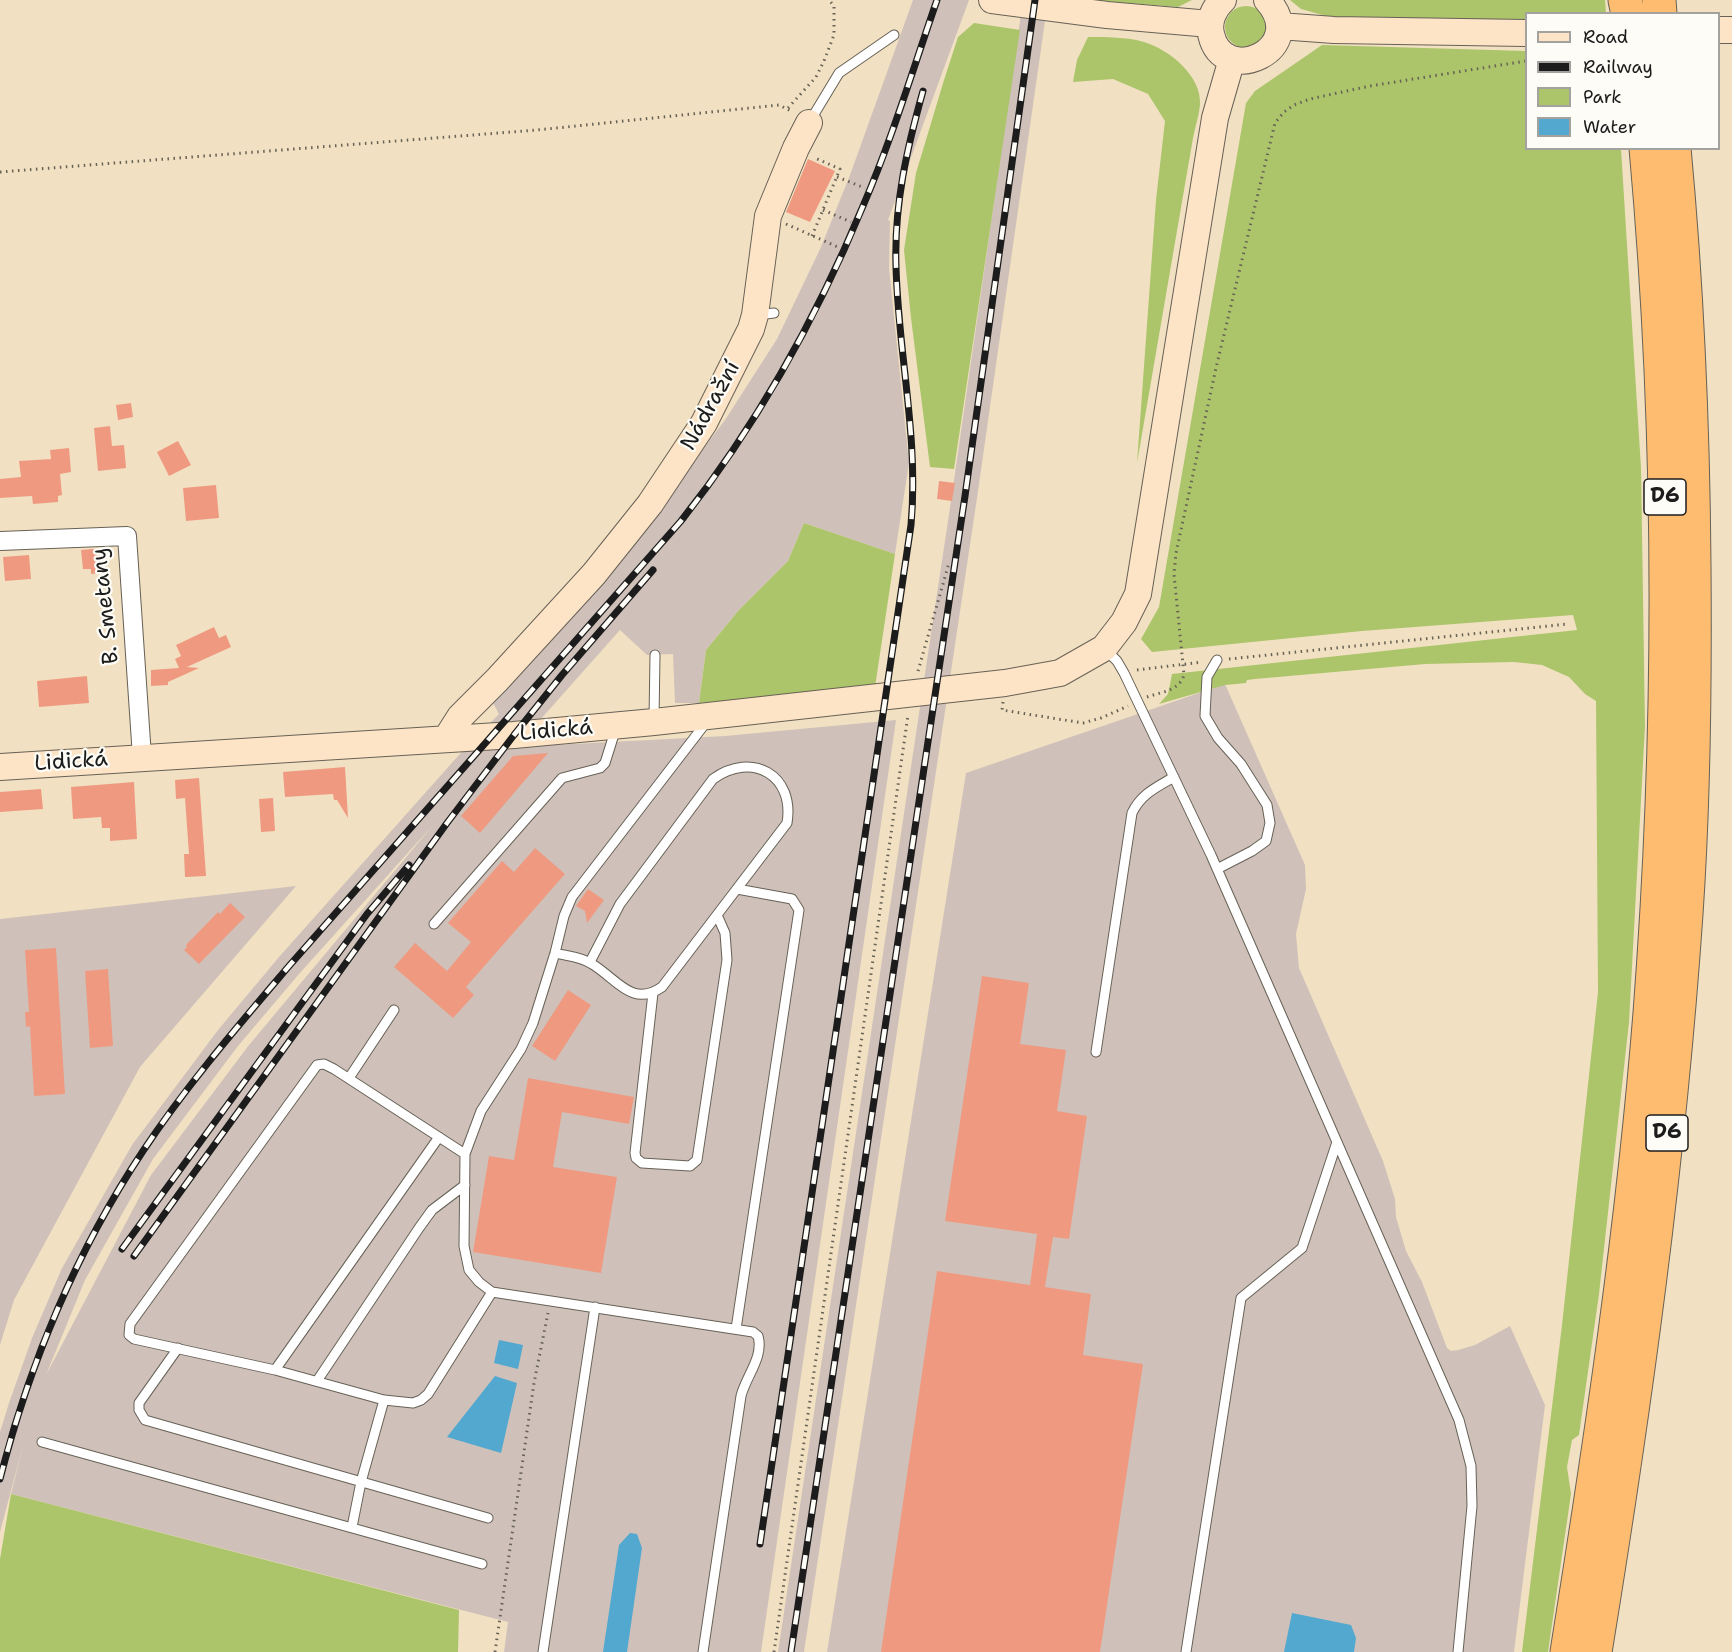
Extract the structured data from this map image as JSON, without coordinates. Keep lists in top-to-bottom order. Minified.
{"streets":{"highway":["D6"],"street":["Nádražní","B. Smetany","Lidická"]},"crossings":[["Nádražní","Lidická"],["B. Smetany","Lidická"]],"legend":["Road","Railway","Park","Water"]}
